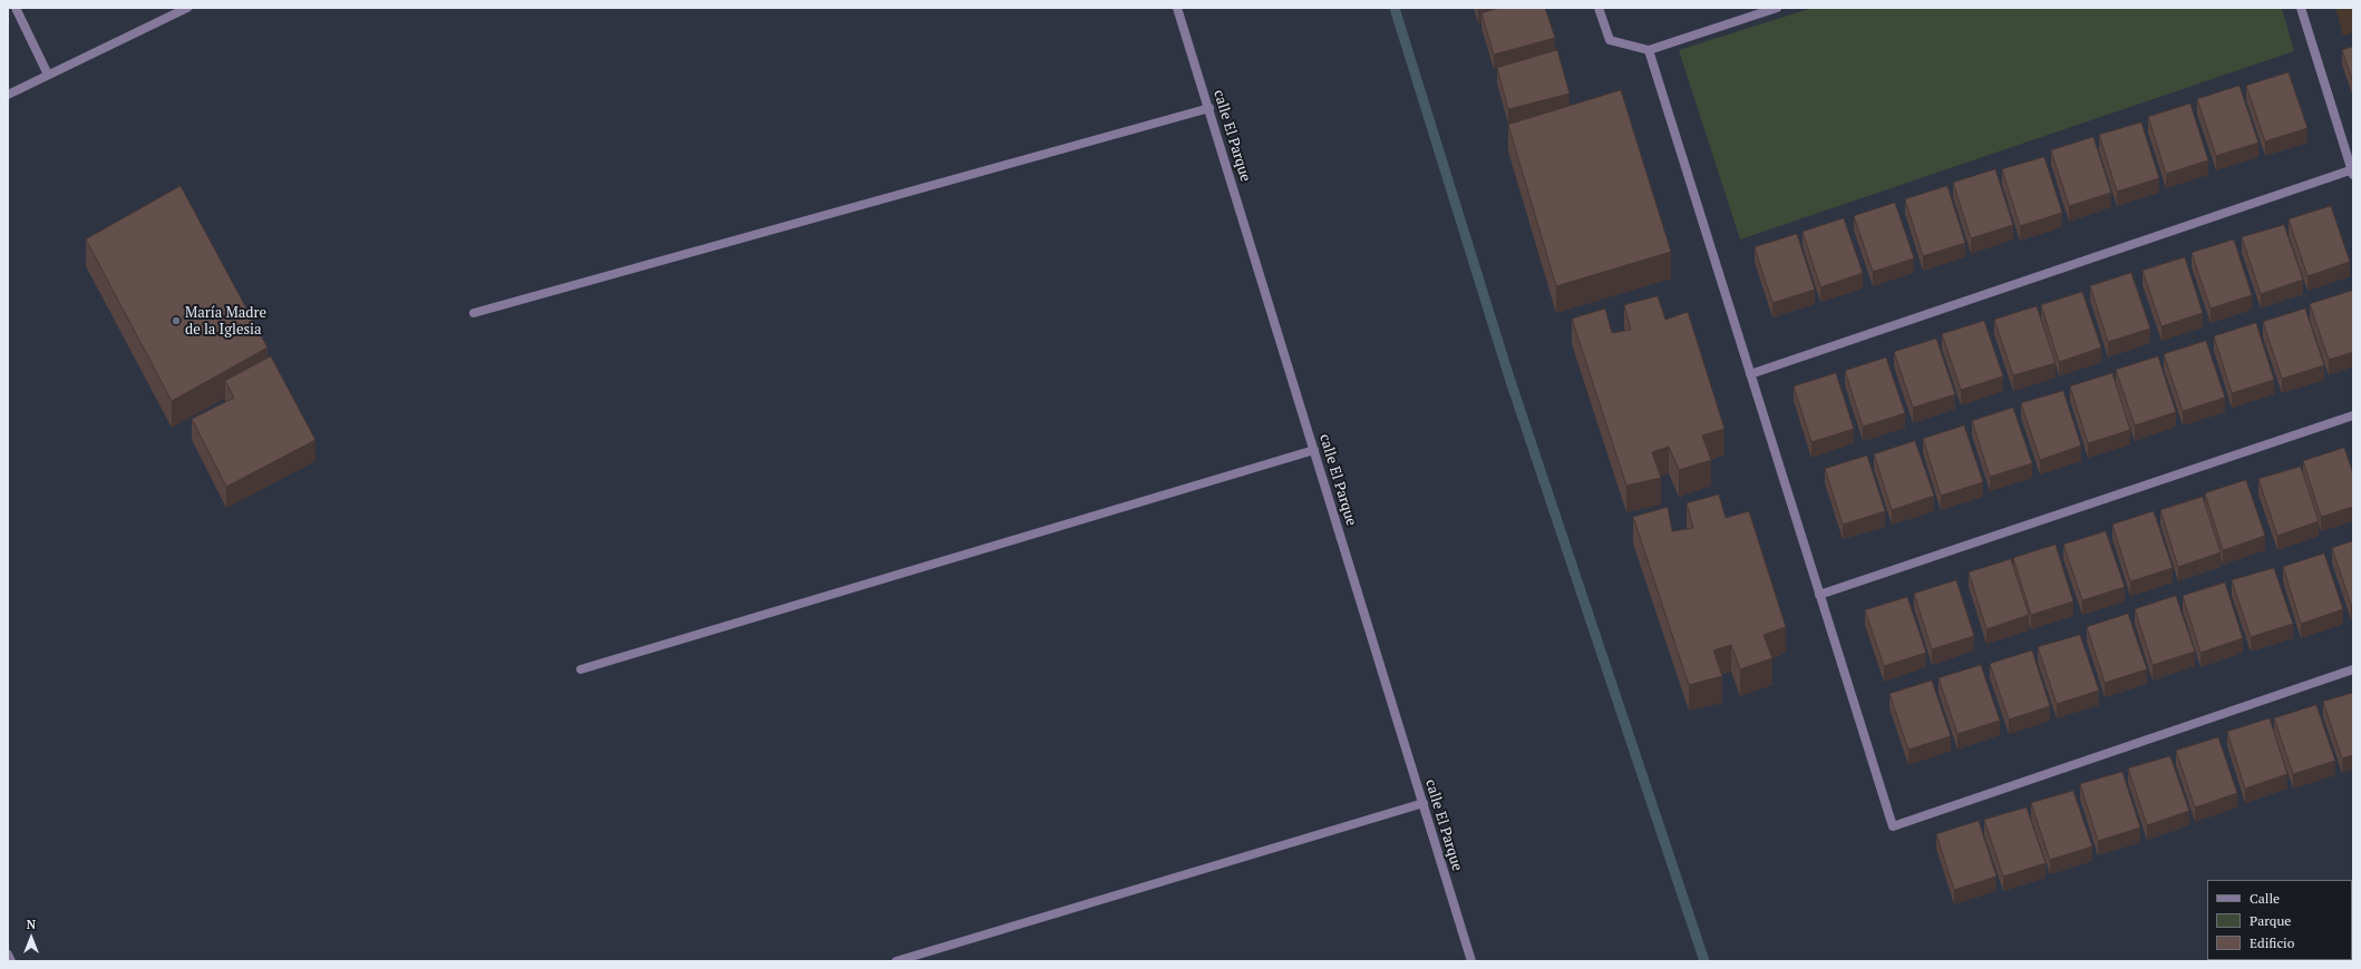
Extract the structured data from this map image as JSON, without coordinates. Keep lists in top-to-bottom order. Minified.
{"streets":{"street":["calle El Parque"]},"places":["María Madre de la Iglesia"],"legend":["Calle","Parque","Edificio"],"north":"top"}
